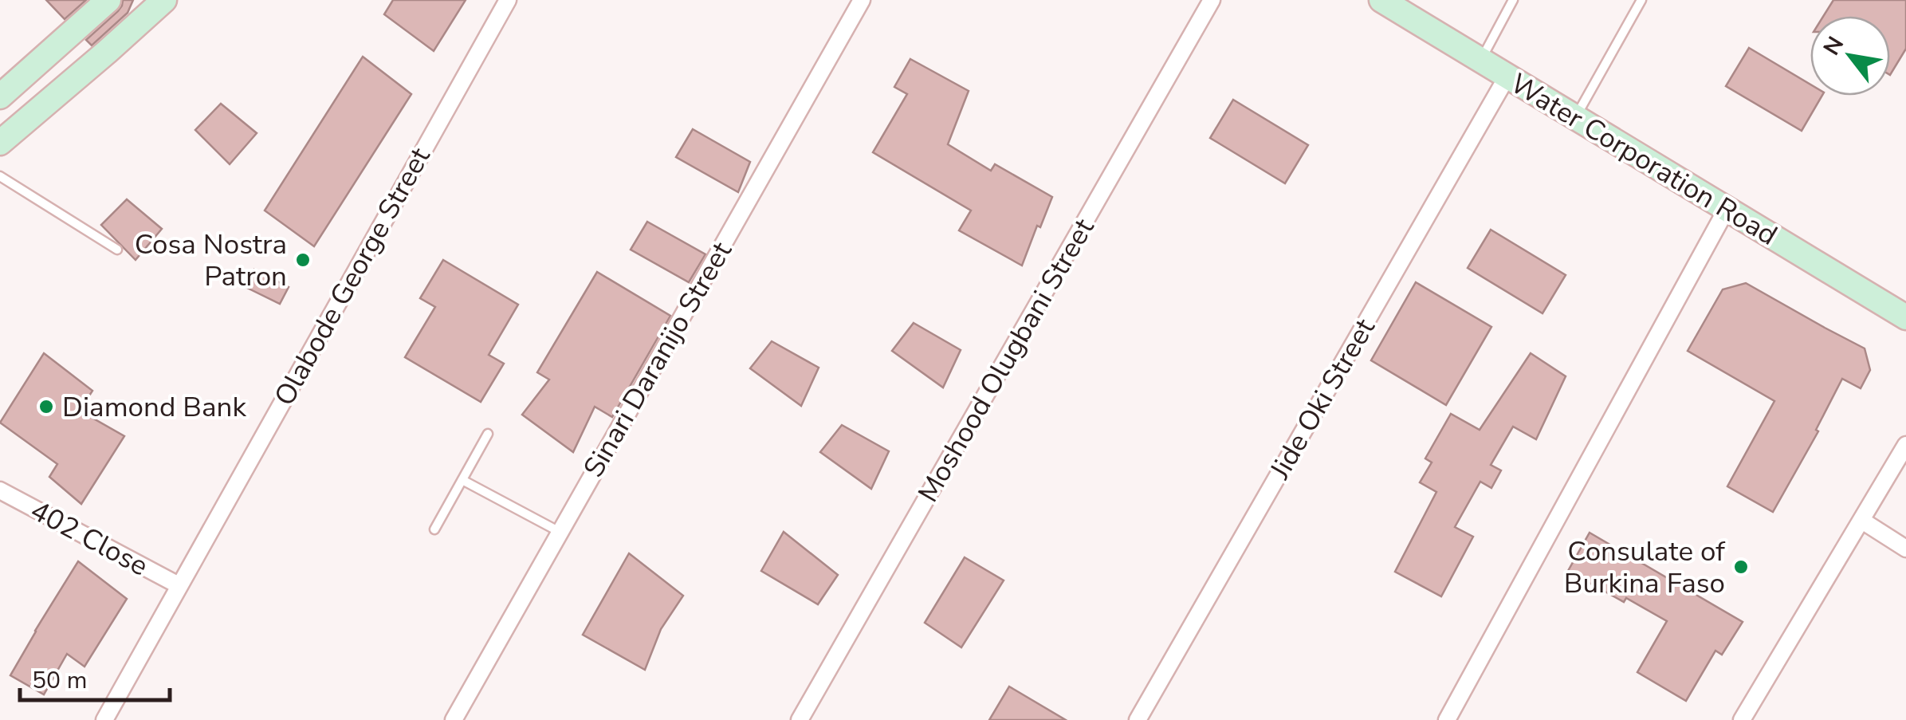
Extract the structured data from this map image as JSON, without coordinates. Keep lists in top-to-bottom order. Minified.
{"streets":{"street":["Water Corporation Road","Olabode George Street","Sinari Daranijo Street","Moshood Olugbani Street","Jide Oki Street","402 Close"]},"crossings":[["Water Corporation Road","Jide Oki Street"],["Olabode George Street","402 Close"]],"places":["Cosa Nostra Patron","Diamond Bank","Consulate of Burkina Faso"],"scale_bar":"50 m","north":"top left"}
